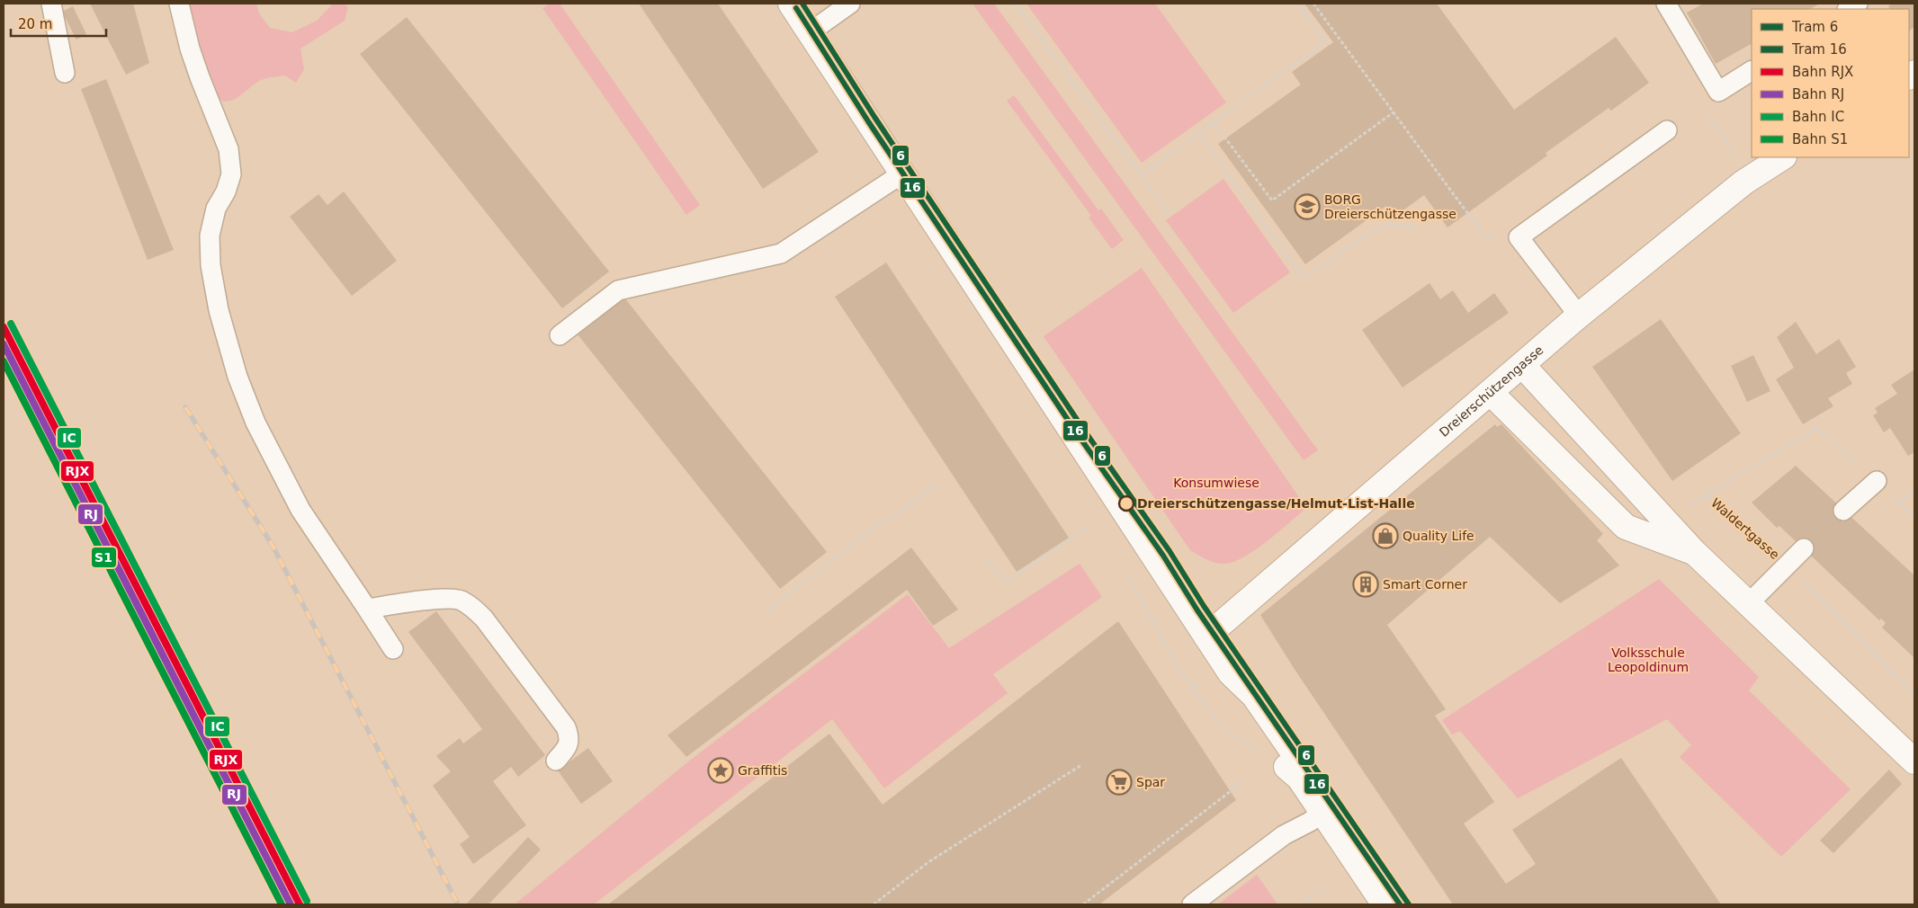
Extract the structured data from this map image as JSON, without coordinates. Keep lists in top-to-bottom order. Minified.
{"streets":{"street":["Dreierschützengasse"],"path":["Waldertgasse"]},"parks":["Konsumwiese","Volksschule Leopoldinum"],"places":{"school or university":["BORG Dreierschützengasse"],"other":["Dreierschützengasse/Helmut-List-Halle"],"shop":["Quality Life"],"building":["Smart Corner"],"place":["Graffitis"],"supermarket":["Spar"]},"lines":["tram line 6","tram line 16","rail line IC","rail line RJX","rail line RJ","rail line S1"],"legend":["Tram 6","Tram 16","Bahn RJX","Bahn RJ","Bahn IC","Bahn S1"],"scale_bar":"20 m"}
